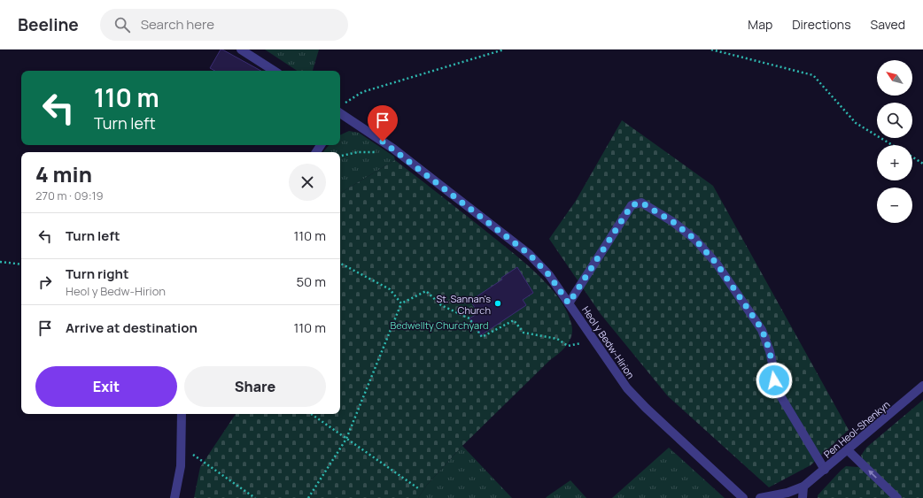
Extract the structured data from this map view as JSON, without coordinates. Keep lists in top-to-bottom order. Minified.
{"streets":{"street":["Heol y Bedw-Hirion","Pen Heol-Shenkyn"]},"parks":["Bedwellty Churchyard"],"places":["St. Sannan's Church"],"north":"top left","page":{"header":"Beeline","search":"Search here","nav":["Map","Directions","Saved"],"map_buttons":["+","−"],"turn":["110 m","Turn left"],"heading":["4 min","270 m · 09:19"],"list":[{"name":"Turn left","value":"110 m"},{"name":"Turn right","note":"Heol y Bedw-Hirion","value":"50 m"},{"name":"Arrive at destination","value":"110 m"}],"buttons":["Exit","Share"]}}
